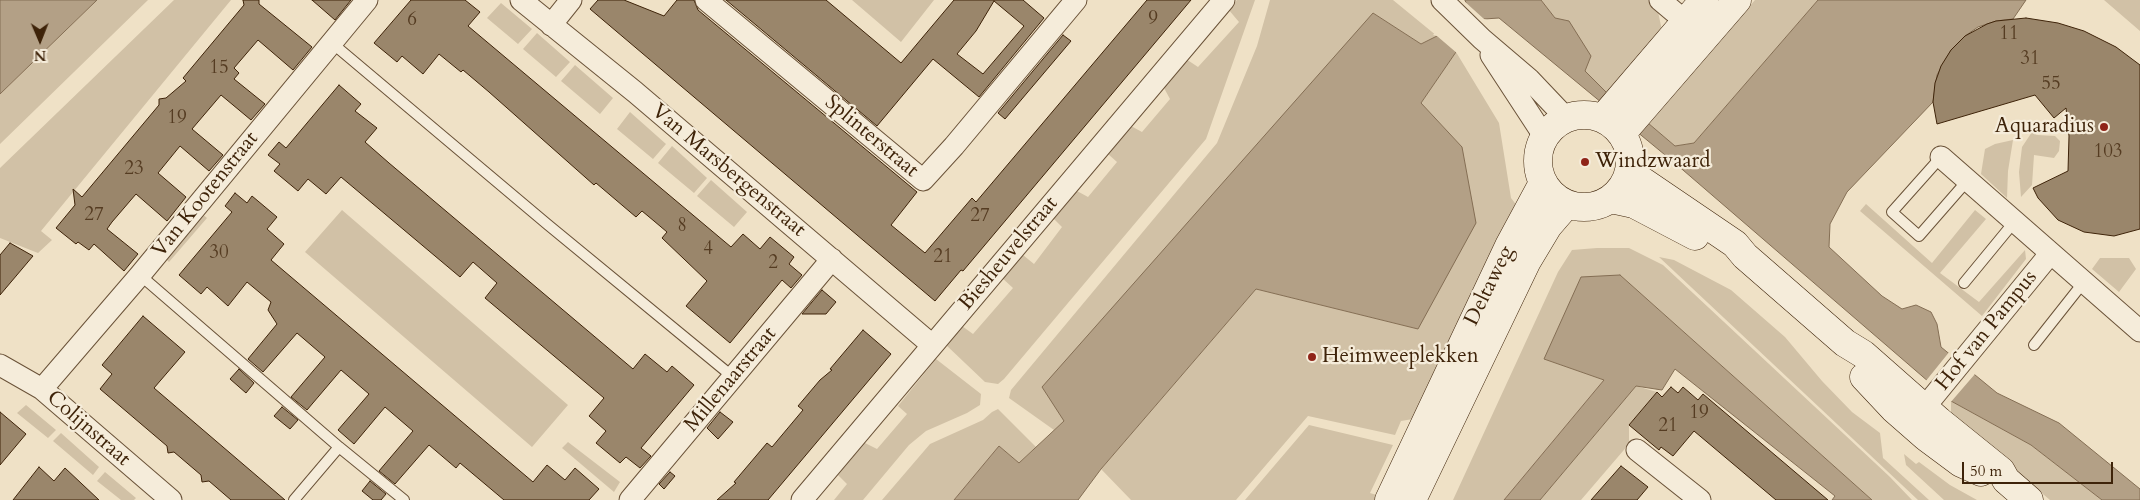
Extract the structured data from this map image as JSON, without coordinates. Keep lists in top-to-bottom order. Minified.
{"streets":{"street":["Splinterstraat","Van Marsbergenstraat","Van Kootenstraat","Biesheuvelstraat","Deltaweg","Hof van Pampus","Millenaarstraat","Colijnstraat"]},"crossings":[["Van Marsbergenstraat","Biesheuvelstraat"],["Van Marsbergenstraat","Millenaarstraat"],["Van Kootenstraat","Colijnstraat"]],"places":["Aquaradius","Windzwaard","Heimweeplekken"],"house_numbers":["9","6","11","31","15","55","19","103","23","27","27","8","4","30","21","2","19","21"],"scale_bar":"50 m","north":"bottom"}
